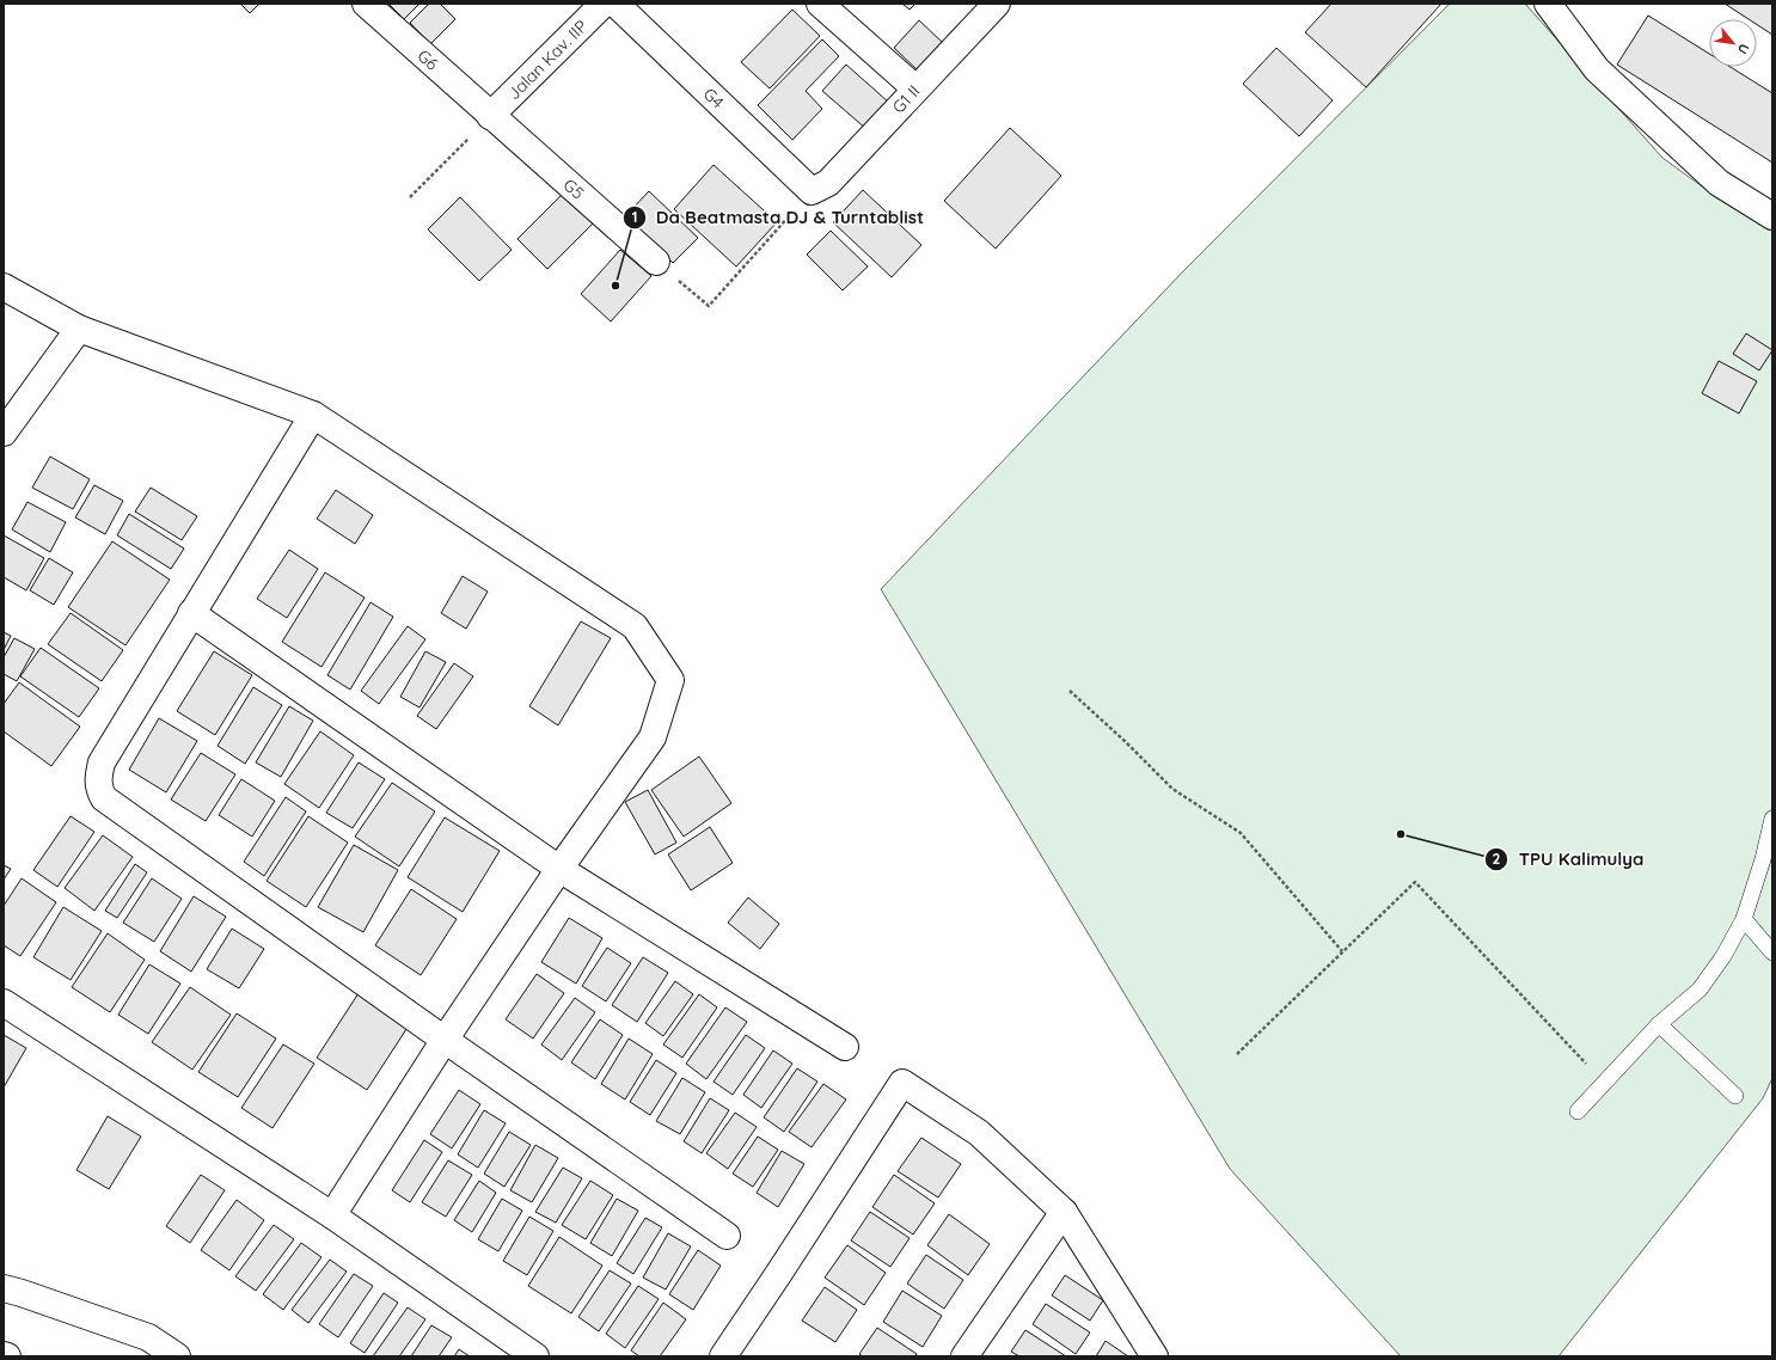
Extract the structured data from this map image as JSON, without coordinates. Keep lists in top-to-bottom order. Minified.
{"streets":{"street":["G6","Jalan Kav. IIP","G4","G1 II","G5"]},"crossings":[["G6","Jalan Kav. IIP"],["G6","G5"],["Jalan Kav. IIP","G5"],["G4","G1 II"]],"places":["Da Beatmasta DJ & Turntablist","TPU Kalimulya"],"north":"bottom right"}
